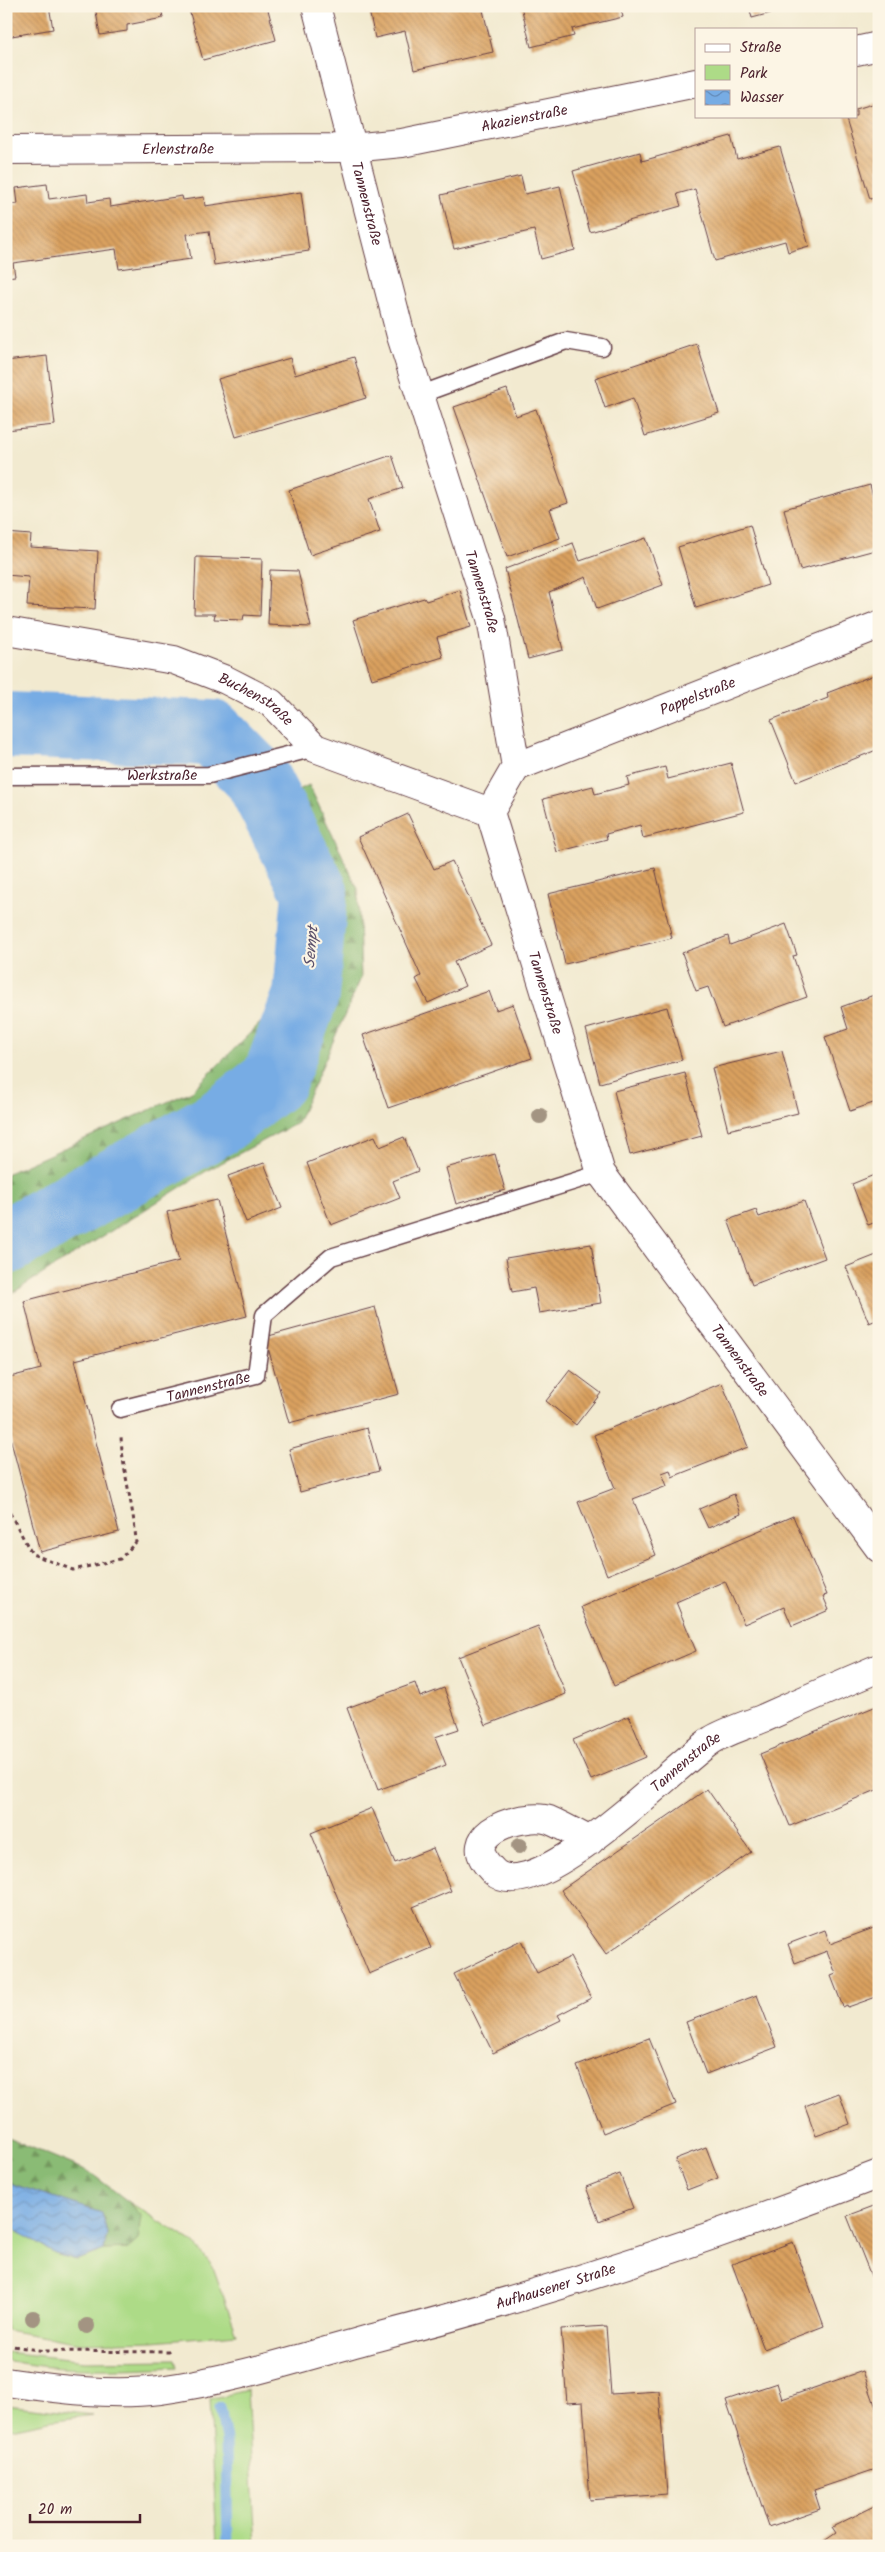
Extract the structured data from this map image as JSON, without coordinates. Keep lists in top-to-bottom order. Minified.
{"streets":{"street":["Akazienstraße","Erlenstraße","Tannenstraße","Pappelstraße","Buchenstraße","Aufhausener Straße"],"lane":["Werkstraße"]},"crossings":[["Akazienstraße","Erlenstraße"],["Akazienstraße","Tannenstraße"],["Erlenstraße","Tannenstraße"],["Tannenstraße","Pappelstraße"],["Tannenstraße","Buchenstraße"],["Buchenstraße","Werkstraße"]],"water":["Sempt"],"legend":["Straße","Park","Wasser"],"scale_bar":"20 m"}
